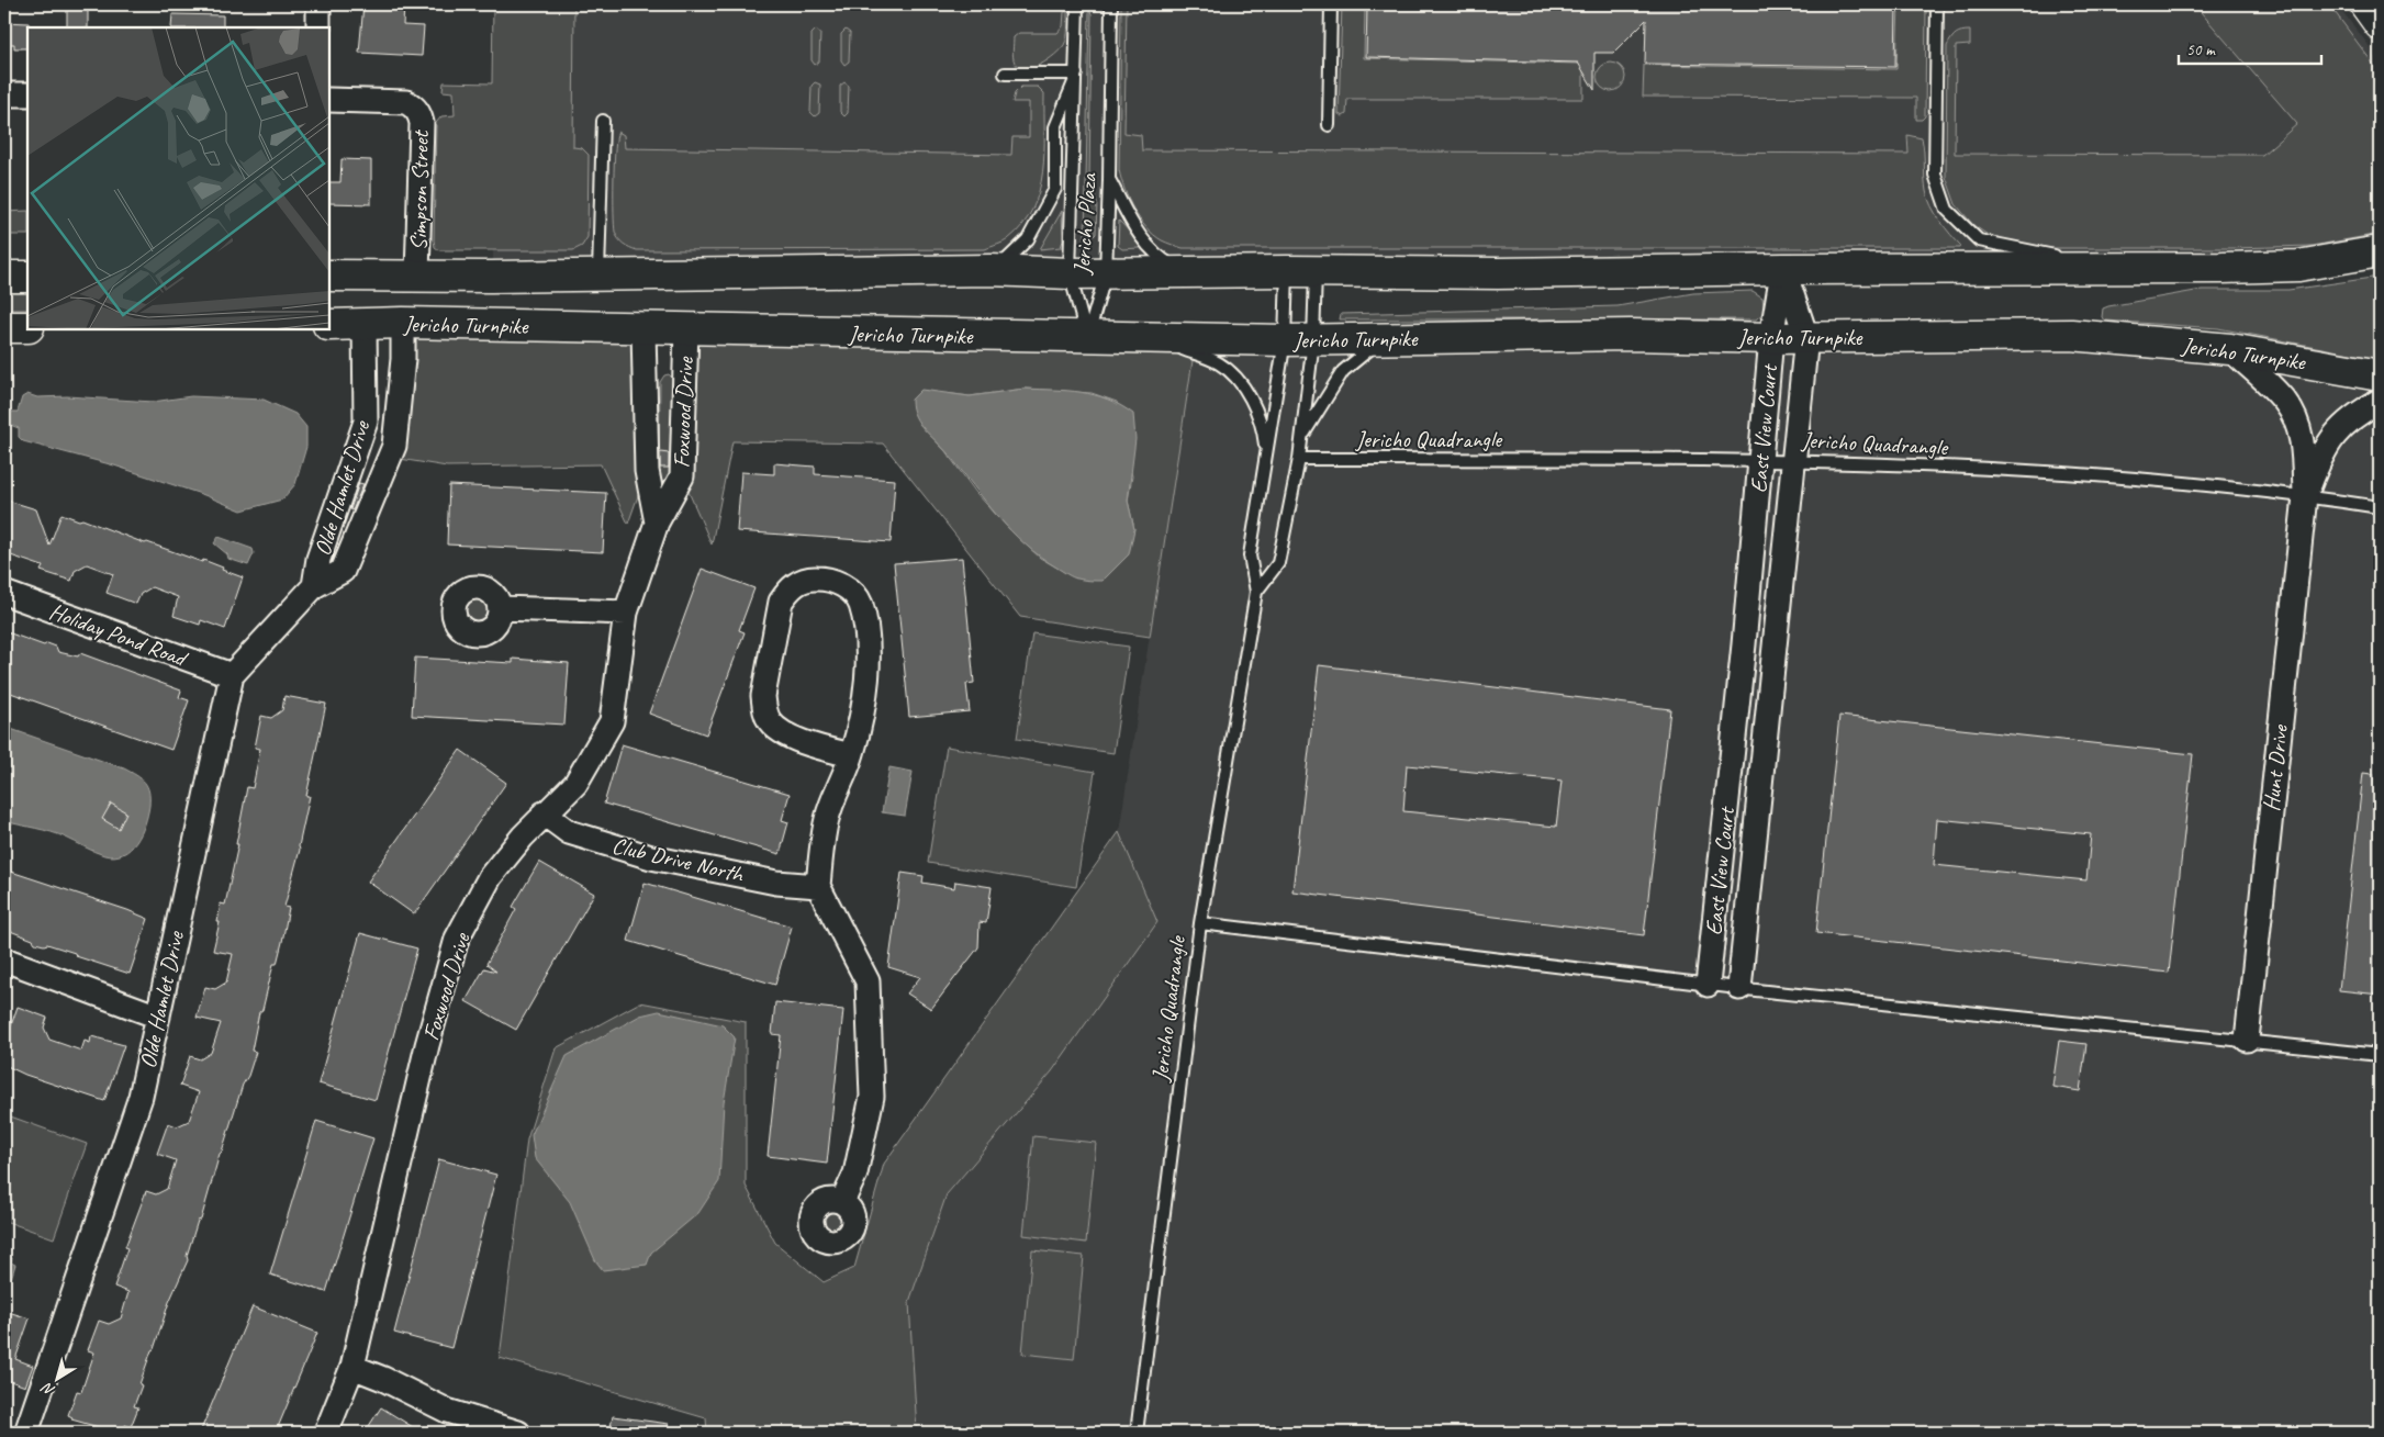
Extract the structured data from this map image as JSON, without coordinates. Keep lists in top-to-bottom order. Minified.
{"streets":{"main road":["Jericho Turnpike"],"street":["Simpson Street","Foxwood Drive","East View Court","Olde Hamlet Drive","Holiday Pond Road","Hunt Drive","Club Drive North"],"lane":["Jericho Plaza","Jericho Quadrangle"]},"crossings":[["Simpson Street","Jericho Turnpike"],["Jericho Plaza","Jericho Turnpike"],["Jericho Turnpike","Foxwood Drive"],["Jericho Turnpike","East View Court"],["Jericho Turnpike","Jericho Quadrangle"],["Jericho Turnpike","Olde Hamlet Drive"],["Jericho Turnpike","Hunt Drive"],["Foxwood Drive","Club Drive North"],["East View Court","Jericho Quadrangle"],["Jericho Quadrangle","Hunt Drive"],["Olde Hamlet Drive","Holiday Pond Road"]],"scale_bar":"50 m","north":"bottom left"}
